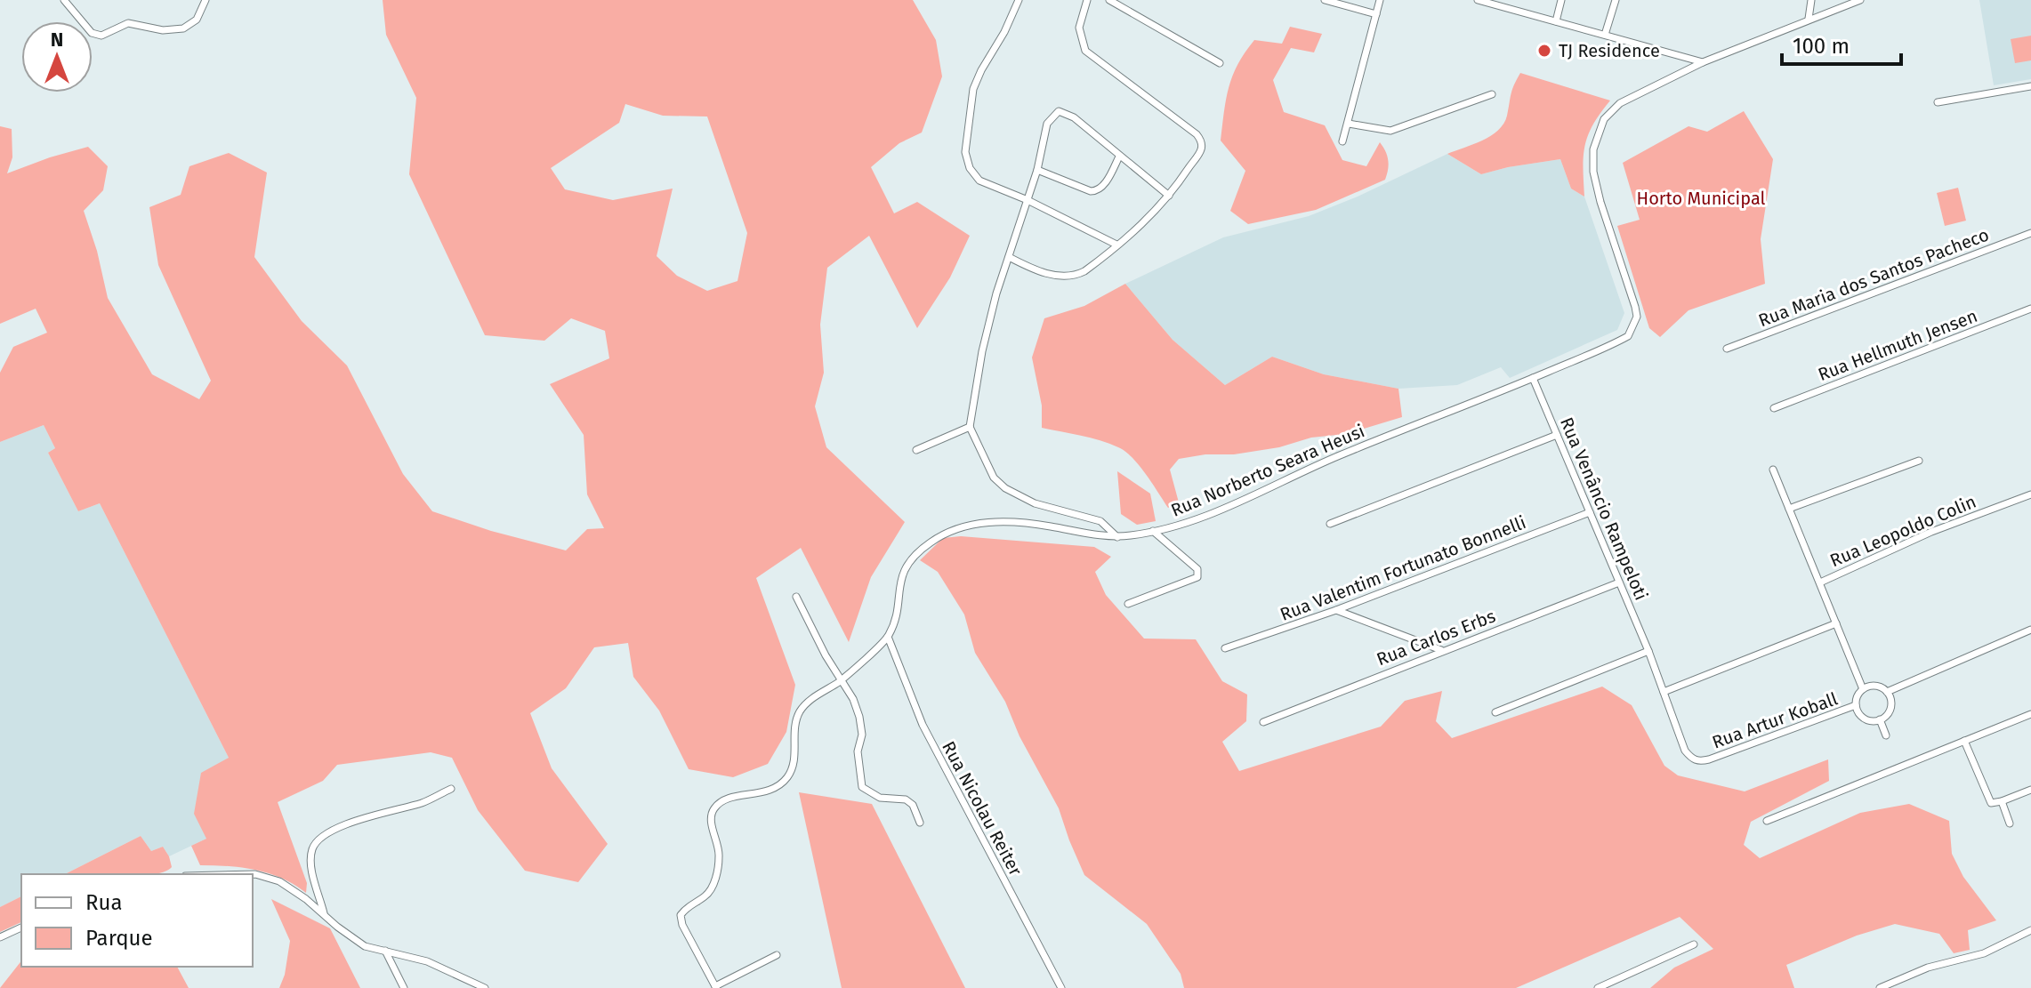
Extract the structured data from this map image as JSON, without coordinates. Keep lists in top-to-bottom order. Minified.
{"streets":{"street":["Rua Maria dos Santos Pacheco","Rua Hellmuth Jensen","Rua Norberto Seara Heusi","Rua Venâncio Rampeloti","Rua Leopoldo Colin","Rua Valentim Fortunato Bonnelli","Rua Carlos Erbs","Rua Artur Koball","Rua Nicolau Reiter"]},"crossings":[["Rua Norberto Seara Heusi","Rua Venâncio Rampeloti"],["Rua Norberto Seara Heusi","Rua Nicolau Reiter"],["Rua Venâncio Rampeloti","Rua Valentim Fortunato Bonnelli"],["Rua Venâncio Rampeloti","Rua Carlos Erbs"],["Rua Venâncio Rampeloti","Rua Artur Koball"]],"parks":["Horto Municipal"],"places":["TJ Residence"],"legend":["Rua","Parque"],"scale_bar":"100 m","north":"top"}
